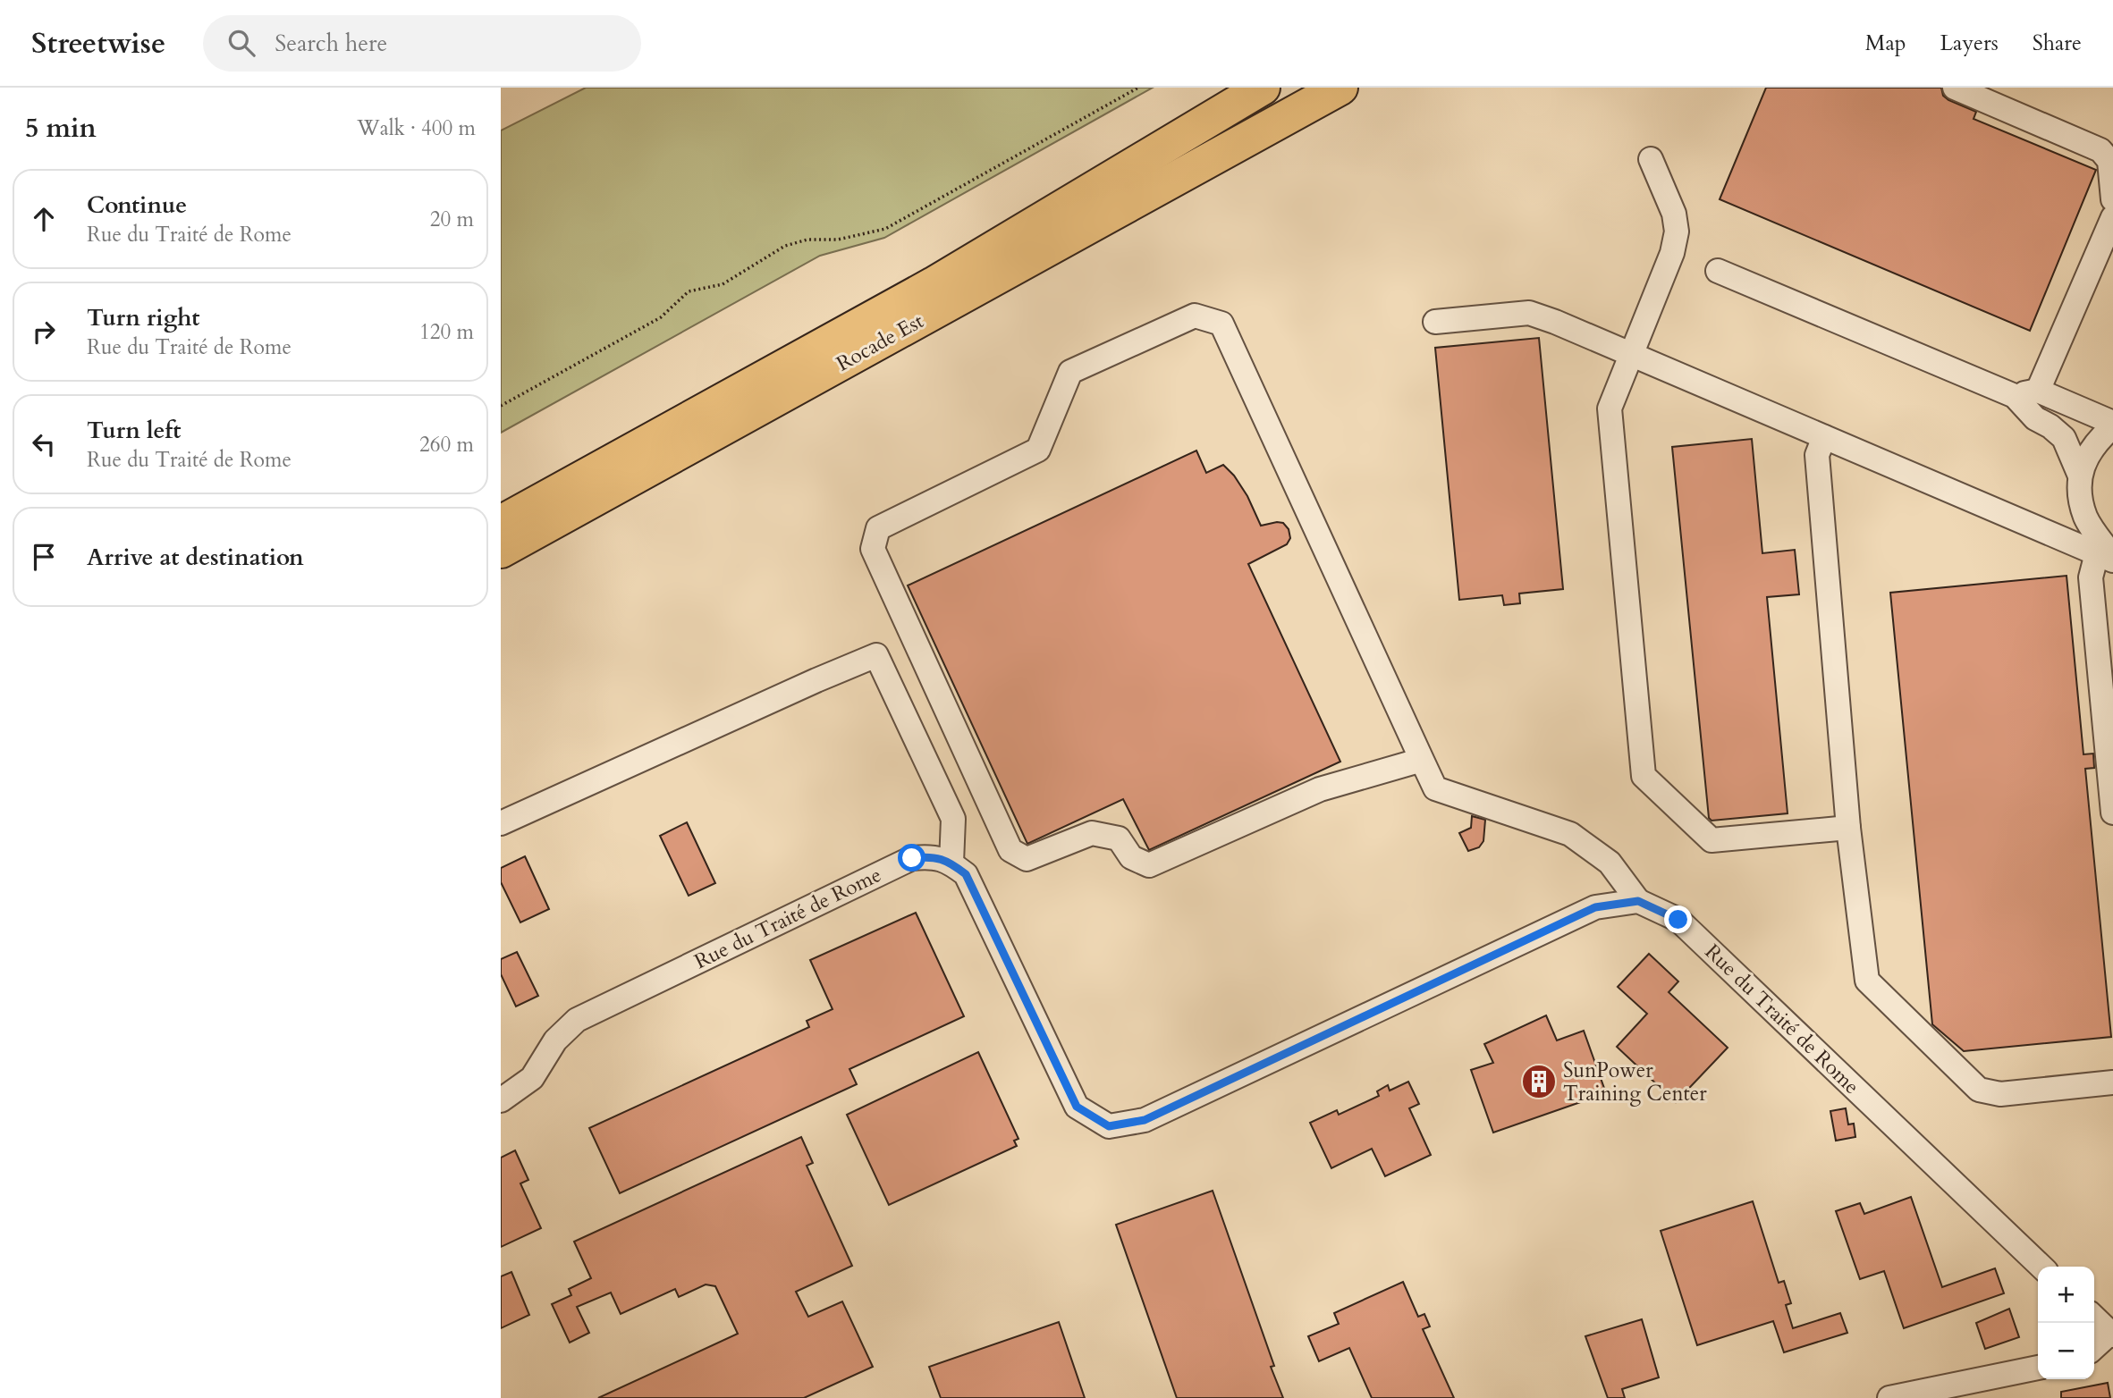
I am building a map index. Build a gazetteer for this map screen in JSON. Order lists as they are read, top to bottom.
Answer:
{
  "streets": {
    "highway": ["Rocade Est"],
    "street": ["Rue du Traité de Rome"]
  },
  "places": {
    "building": ["SunPower Training Center"]
  },
  "page": {
    "header": "Streetwise",
    "search": "Search here",
    "nav": ["Map", "Layers", "Share"],
    "heading": ["5 min", "Walk · 400 m"],
    "list": [
      ["Continue", "Rue du Traité de Rome", "20 m"],
      ["Turn right", "Rue du Traité de Rome", "120 m"],
      ["Turn left", "Rue du Traité de Rome", "260 m"],
      "Arrive at destination"
    ],
    "map_buttons": ["+", "−"]
  }
}
